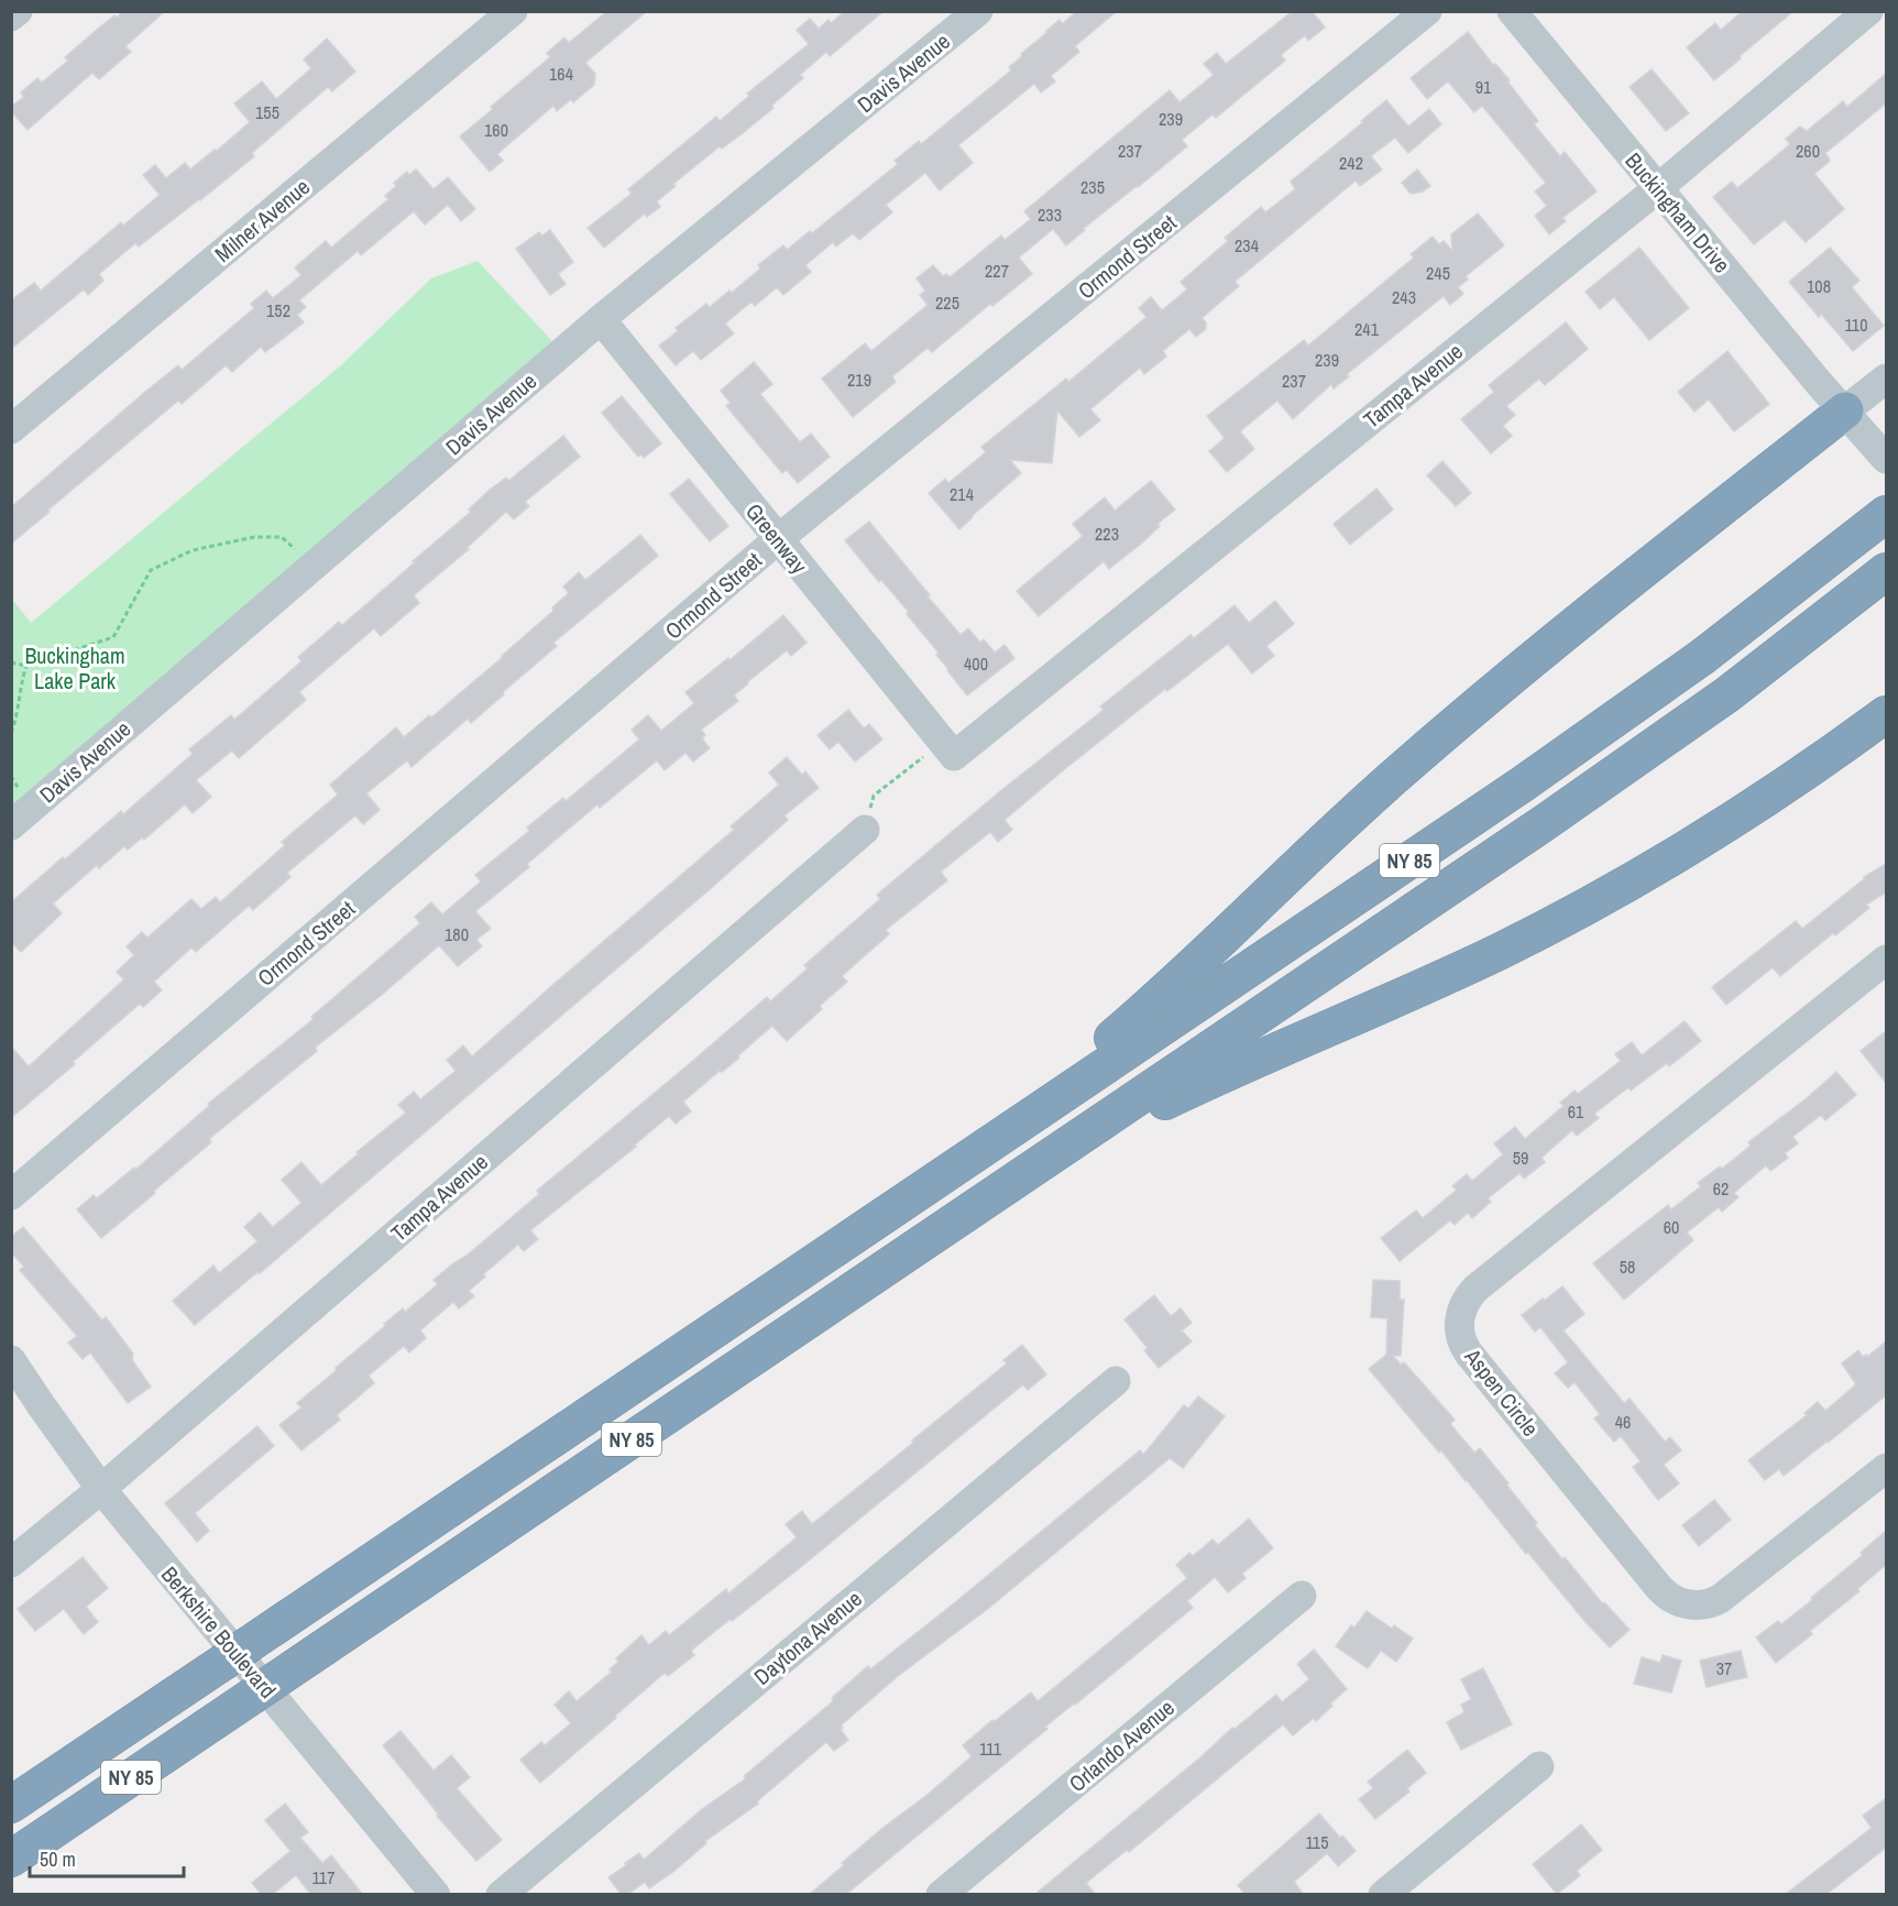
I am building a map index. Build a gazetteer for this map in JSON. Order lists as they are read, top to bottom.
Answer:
{
  "streets": {
    "highway": ["NY 85"],
    "street": [
      "Davis Avenue",
      "Buckingham Drive",
      "Milner Avenue",
      "Ormond Street",
      "Tampa Avenue",
      "Greenway",
      "Aspen Circle",
      "Berkshire Boulevard",
      "Daytona Avenue",
      "Orlando Avenue"
    ]
  },
  "crossings": [
    ["Davis Avenue", "Greenway"],
    ["Buckingham Drive", "Tampa Avenue"],
    ["Ormond Street", "Greenway"],
    ["Tampa Avenue", "Greenway"],
    ["Tampa Avenue", "Berkshire Boulevard"]
  ],
  "parks": ["Buckingham Lake Park"],
  "house_numbers": [
    "164",
    "91",
    "155",
    "239",
    "160",
    "237",
    "260",
    "242",
    "235",
    "233",
    "234",
    "227",
    "245",
    "108",
    "243",
    "225",
    "152",
    "110",
    "241",
    "239",
    "219",
    "237",
    "214",
    "223",
    "400",
    "180",
    "61",
    "59",
    "62",
    "60",
    "58",
    "46",
    "37",
    "111",
    "115",
    "117"
  ],
  "scale_bar": "50 m"
}
